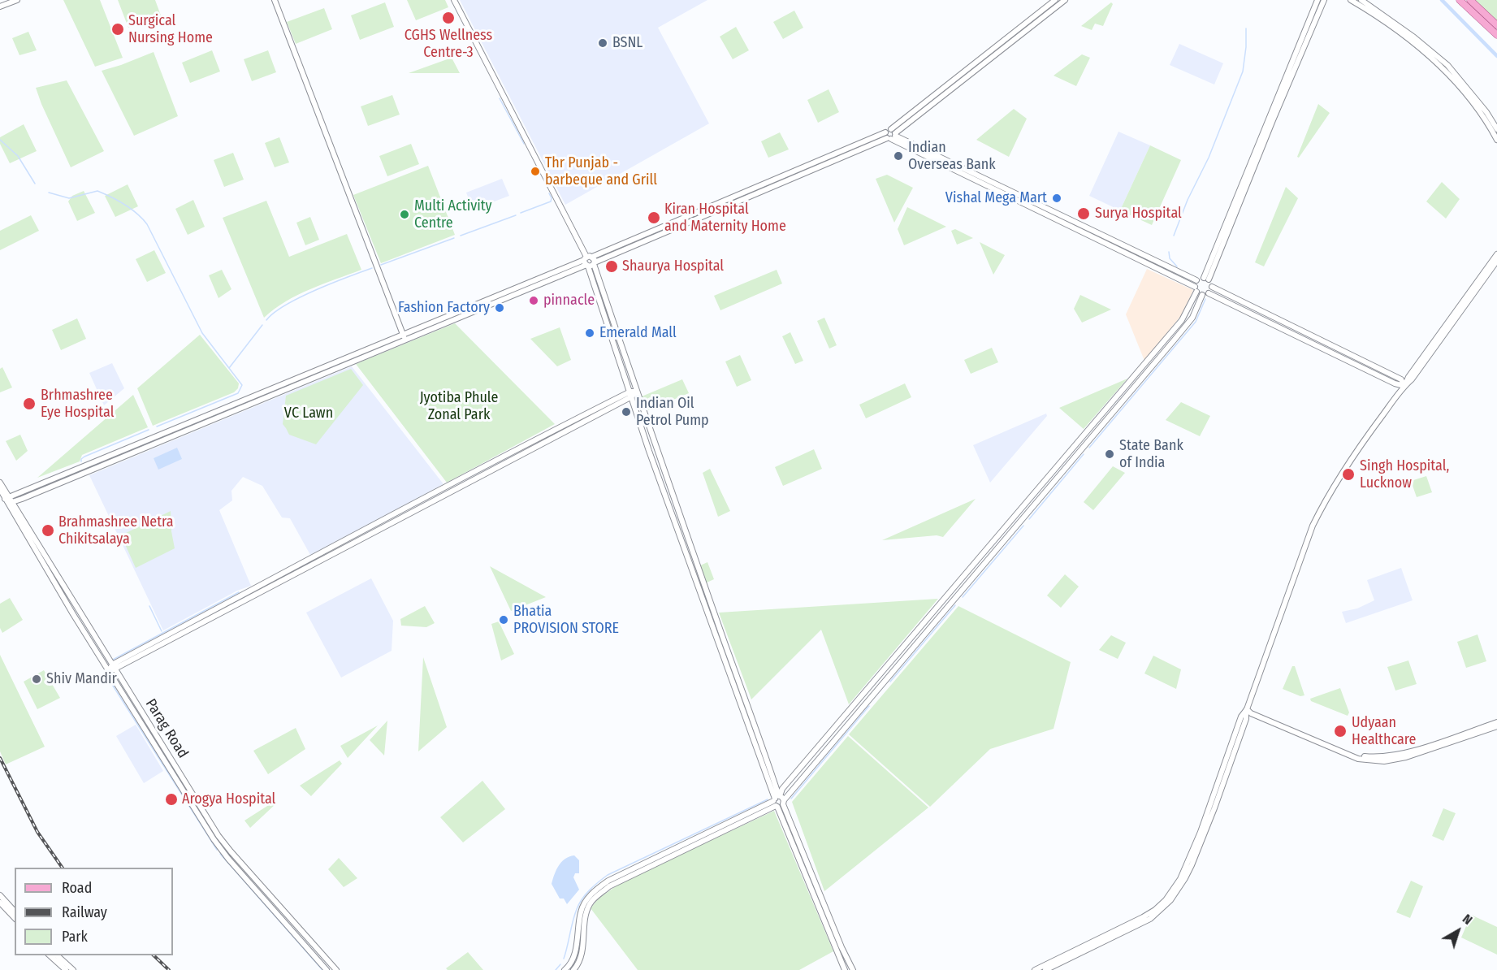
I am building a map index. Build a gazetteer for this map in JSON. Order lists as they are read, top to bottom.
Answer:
{
  "streets": {
    "street": ["Parag Road"]
  },
  "parks": ["Jyotiba Phule Zonal Park", "VC Lawn"],
  "places": [
    "CGHS Wellness Centre-3",
    "Surgical Nursing Home",
    "BSNL",
    "Indian Overseas Bank",
    "Thr Punjab - barbeque and Grill",
    "Vishal Mega Mart",
    "Surya Hospital",
    "Multi Activity Centre",
    "Kiran Hospital and Maternity Home",
    "Shaurya Hospital",
    "pinnacle",
    "Fashion Factory",
    "Emerald Mall",
    "Brhmashree Eye Hospital",
    "Indian Oil Petrol Pump",
    "State Bank of India",
    "Singh Hospital, Lucknow",
    "Brahmashree Netra Chikitsalaya",
    "Bhatia PROVISION STORE",
    "Shiv Mandir",
    "Udyaan Healthcare",
    "Arogya Hospital"
  ],
  "legend": ["Road", "Railway", "Park"],
  "north": "top right"
}
